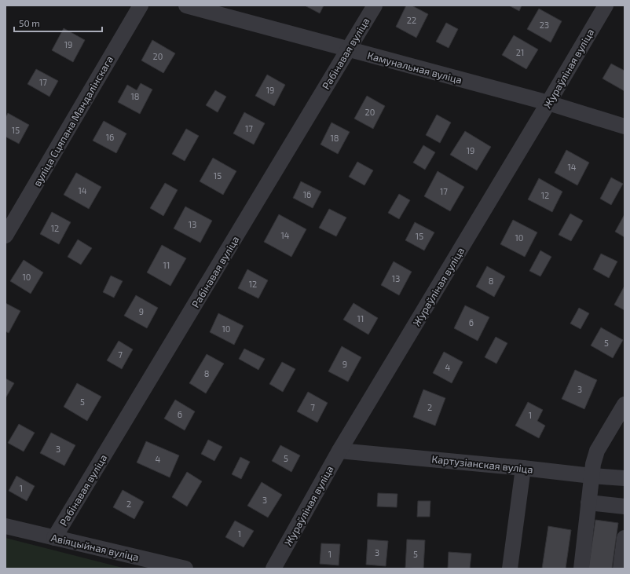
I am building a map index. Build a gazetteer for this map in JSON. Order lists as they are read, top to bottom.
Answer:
{
  "streets": {
    "street": [
      "Рабінавая вуліца",
      "Камунальная вуліца",
      "Жураўліная вуліца",
      "вуліца Сцяпана Мандалінскага",
      "Картузіанская вуліца",
      "Авіяцыйная вуліца"
    ]
  },
  "crossings": [
    ["Рабінавая вуліца", "Камунальная вуліца"],
    ["Рабінавая вуліца", "Авіяцыйная вуліца"],
    ["Камунальная вуліца", "Жураўліная вуліца"],
    ["Жураўліная вуліца", "Картузіанская вуліца"]
  ],
  "house_numbers": [
    "22",
    "23",
    "19",
    "21",
    "20",
    "17",
    "19",
    "18",
    "20",
    "17",
    "15",
    "16",
    "18",
    "19",
    "14",
    "15",
    "14",
    "17",
    "16",
    "12",
    "13",
    "12",
    "14",
    "15",
    "10",
    "11",
    "10",
    "13",
    "8",
    "12",
    "9",
    "11",
    "6",
    "10",
    "5",
    "7",
    "9",
    "4",
    "8",
    "3",
    "5",
    "7",
    "2",
    "6",
    "1",
    "3",
    "5",
    "4",
    "1",
    "3",
    "2",
    "1",
    "3",
    "1",
    "5"
  ],
  "scale_bar": "50 m"
}
